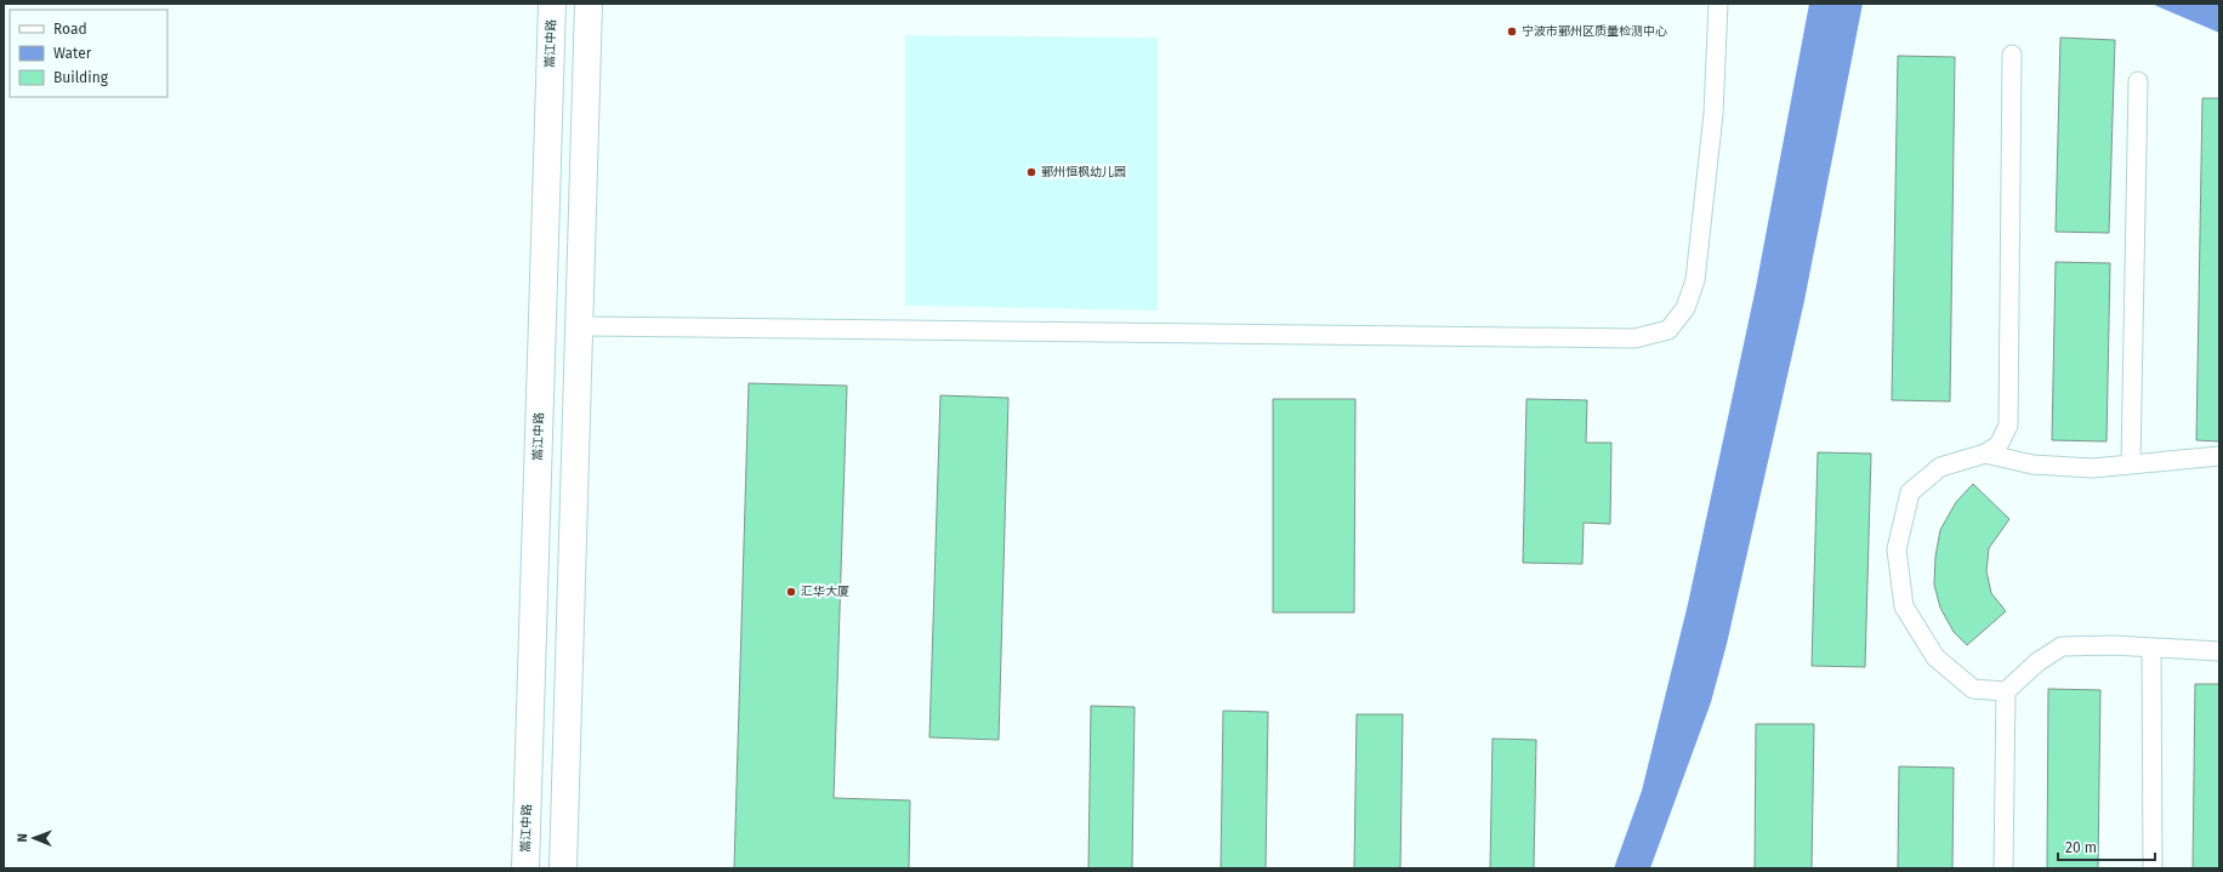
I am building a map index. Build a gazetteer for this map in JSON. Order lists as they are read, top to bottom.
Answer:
{
  "streets": {
    "main road": ["嵩江中路"]
  },
  "places": ["宁波市鄞州区质量检测中心", "鄞州恒枫幼儿园", "汇华大厦"],
  "legend": ["Road", "Water", "Building"],
  "scale_bar": "20 m",
  "north": "left"
}
